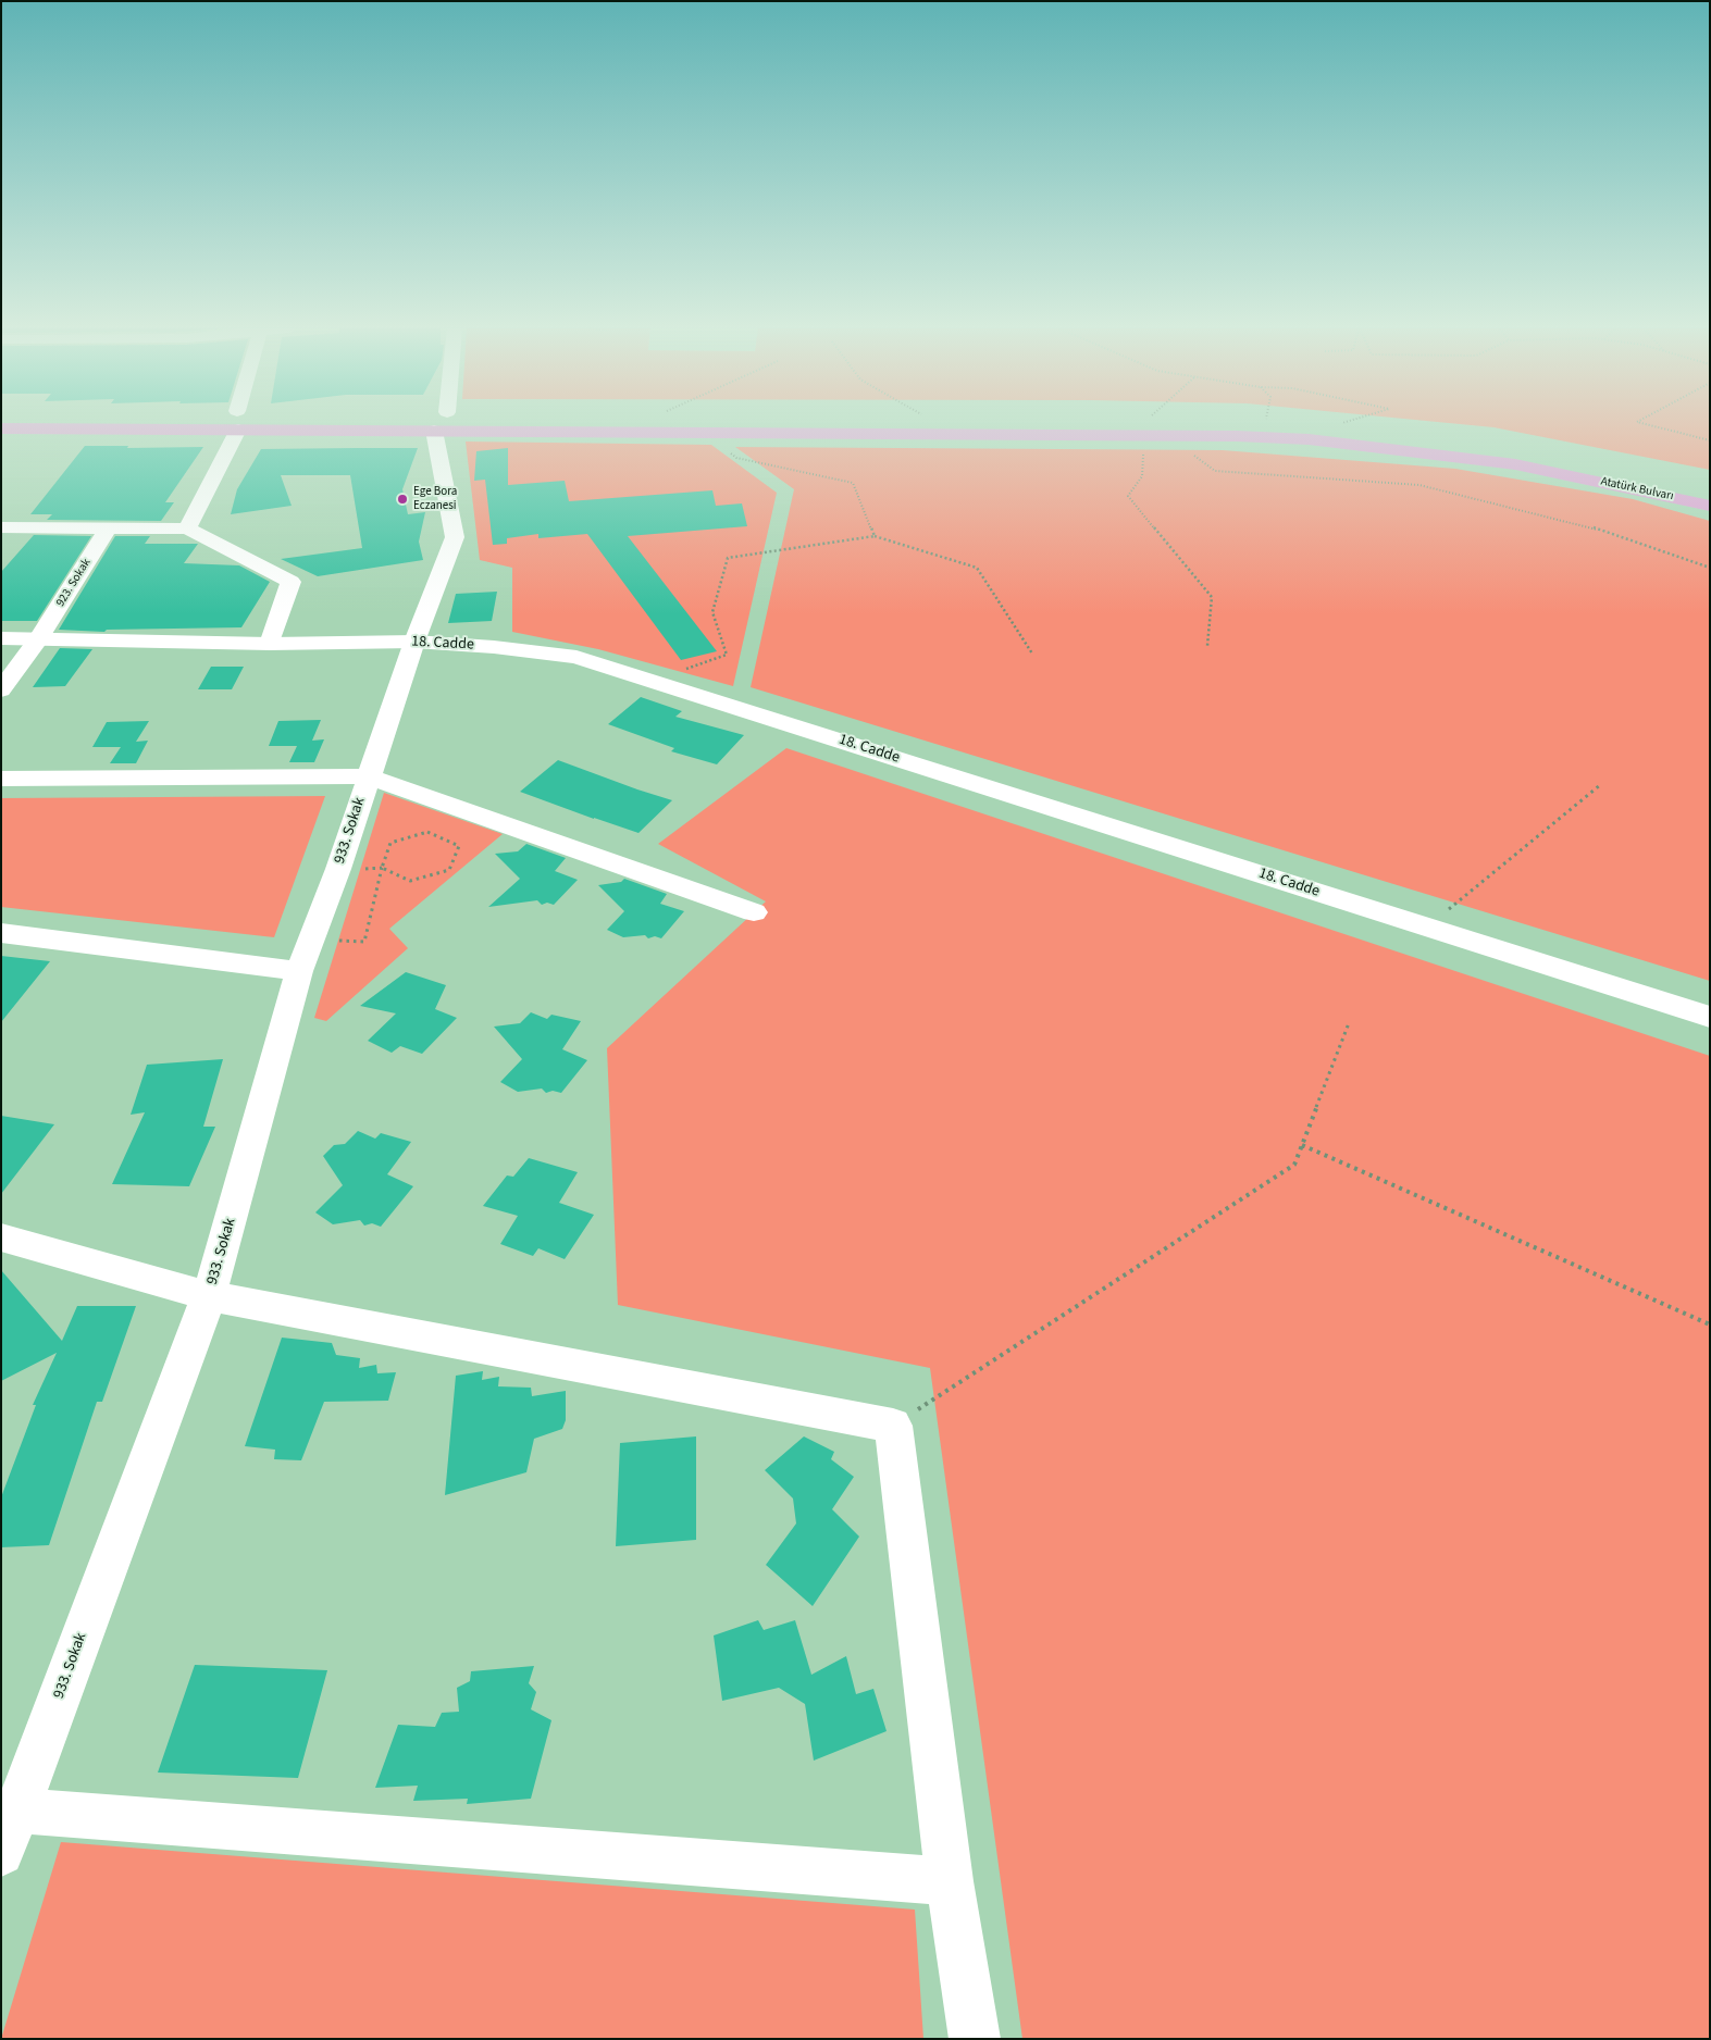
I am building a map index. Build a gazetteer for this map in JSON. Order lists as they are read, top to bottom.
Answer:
{
  "streets": {
    "main road": ["Atatürk Bulvarı"],
    "street": ["923. Sokak", "18. Cadde", "933. Sokak"]
  },
  "crossings": [
    ["Atatürk Bulvarı", "933. Sokak"],
    ["923. Sokak", "18. Cadde"],
    ["18. Cadde", "933. Sokak"]
  ],
  "places": ["Ege Bora Eczanesi"]
}
